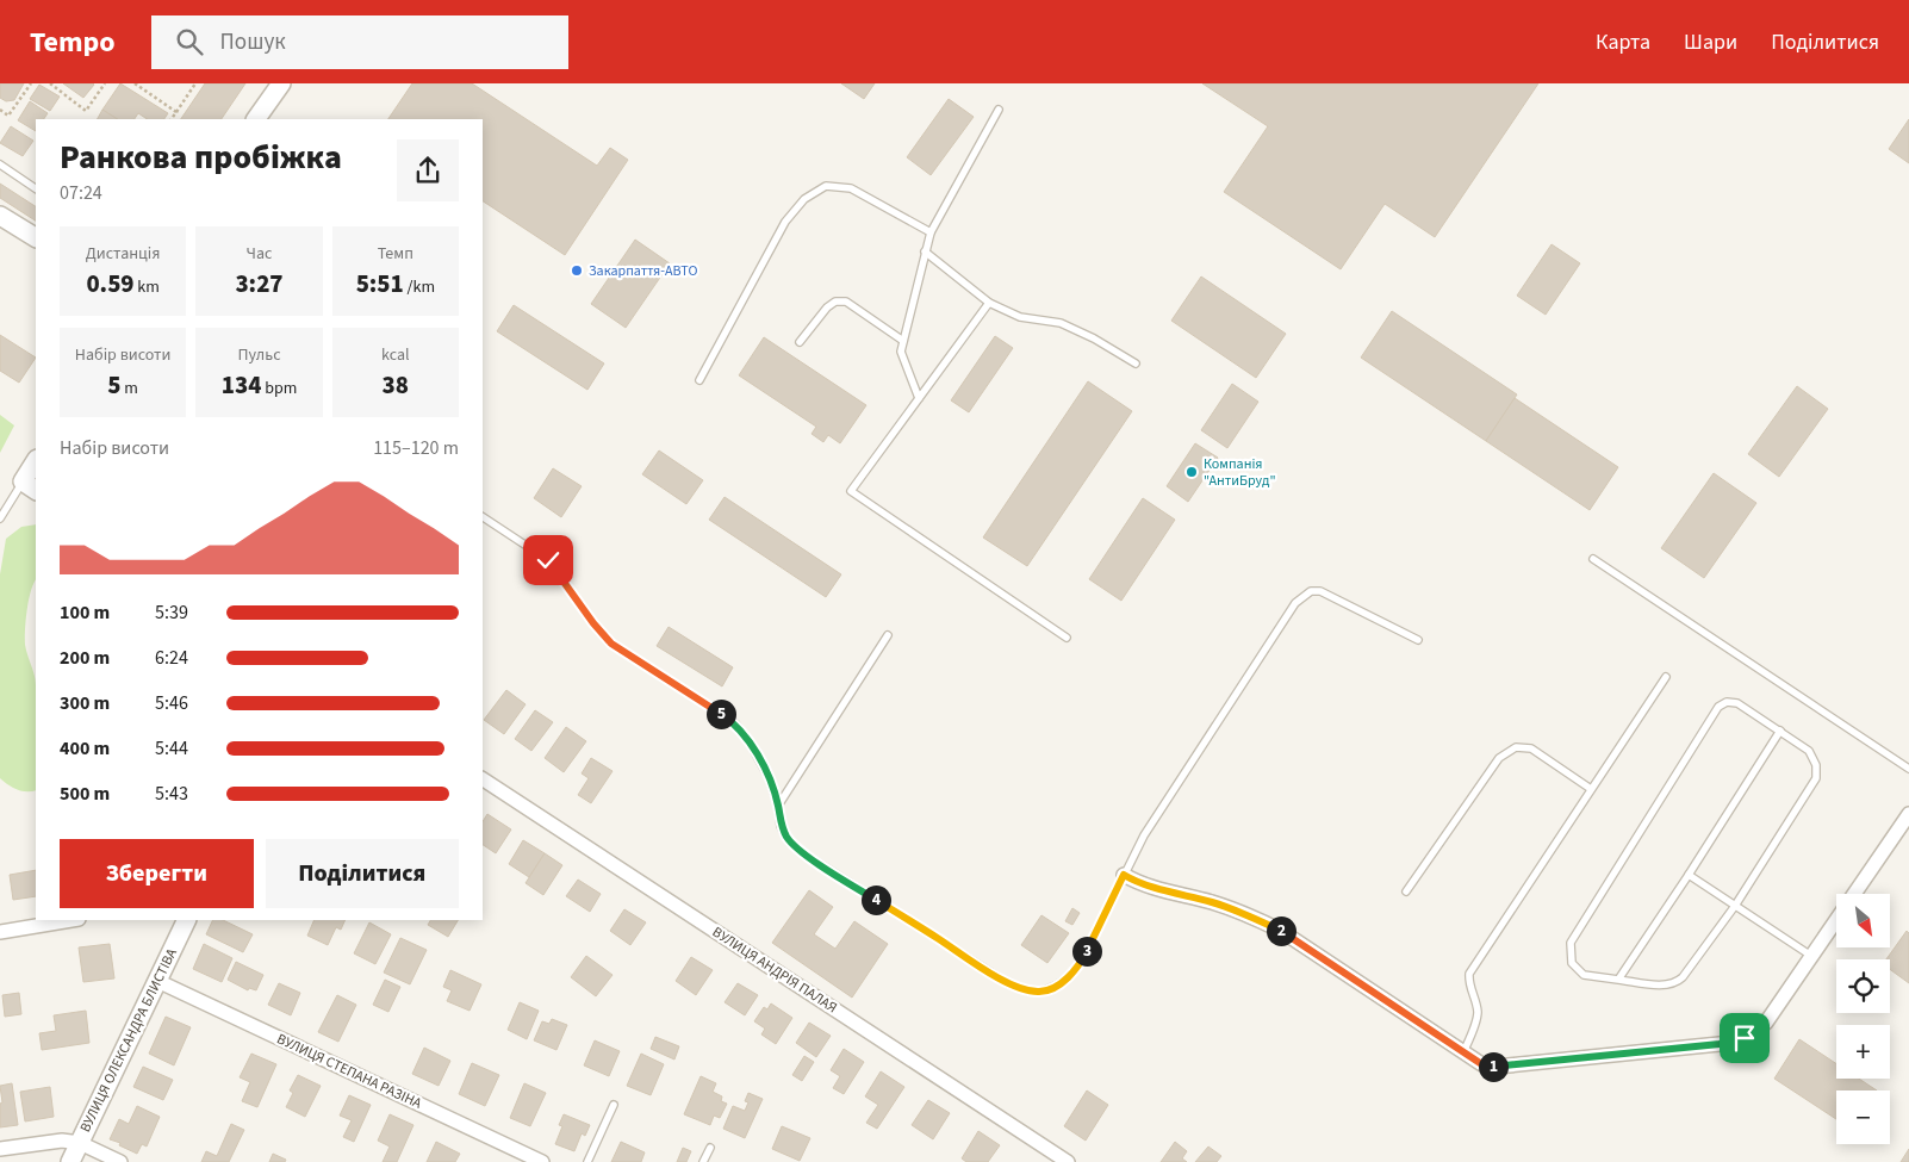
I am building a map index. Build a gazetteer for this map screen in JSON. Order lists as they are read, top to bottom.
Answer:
{
  "streets": {
    "street": ["ВУЛИЦЯ АНДРІЯ ПАЛАЯ", "ВУЛИЦЯ ОЛЕКСАНДРА БЛИСТІВА", "ВУЛИЦЯ СТЕПАНА РАЗІНА"]
  },
  "crossings": [
    ["ВУЛИЦЯ ОЛЕКСАНДРА БЛИСТІВА", "ВУЛИЦЯ СТЕПАНА РАЗІНА"]
  ],
  "places": ["Закарпаття-АВТО", "Компанія \"АнтиБруд\""],
  "north": "bottom right",
  "page": {
    "header": "Tempo",
    "search": "Пошук",
    "nav": ["Карта", "Шари", "Поділитися"],
    "heading": ["Ранкова пробіжка", "07:24"],
    "stats": [
      ["Дистанція", "0.59 km"],
      ["Час", "3:27"],
      ["Темп", "5:51 /km"],
      ["Набір висоти", "5 m"],
      ["Пульс", "134 bpm"],
      ["kcal", "38"]
    ],
    "chart": ["Набір висоти", "115–120 m"],
    "list": [
      {
        "name": "100 m",
        "note": "5:39"
      },
      {
        "name": "200 m",
        "note": "6:24"
      },
      {
        "name": "300 m",
        "note": "5:46"
      },
      {
        "name": "400 m",
        "note": "5:44"
      },
      {
        "name": "500 m",
        "note": "5:43"
      }
    ],
    "pins": [
      "5",
      "4",
      "2",
      "3",
      "1"
    ],
    "buttons": ["Зберегти", "Поділитися"],
    "map_buttons": ["+", "−"]
  }
}
